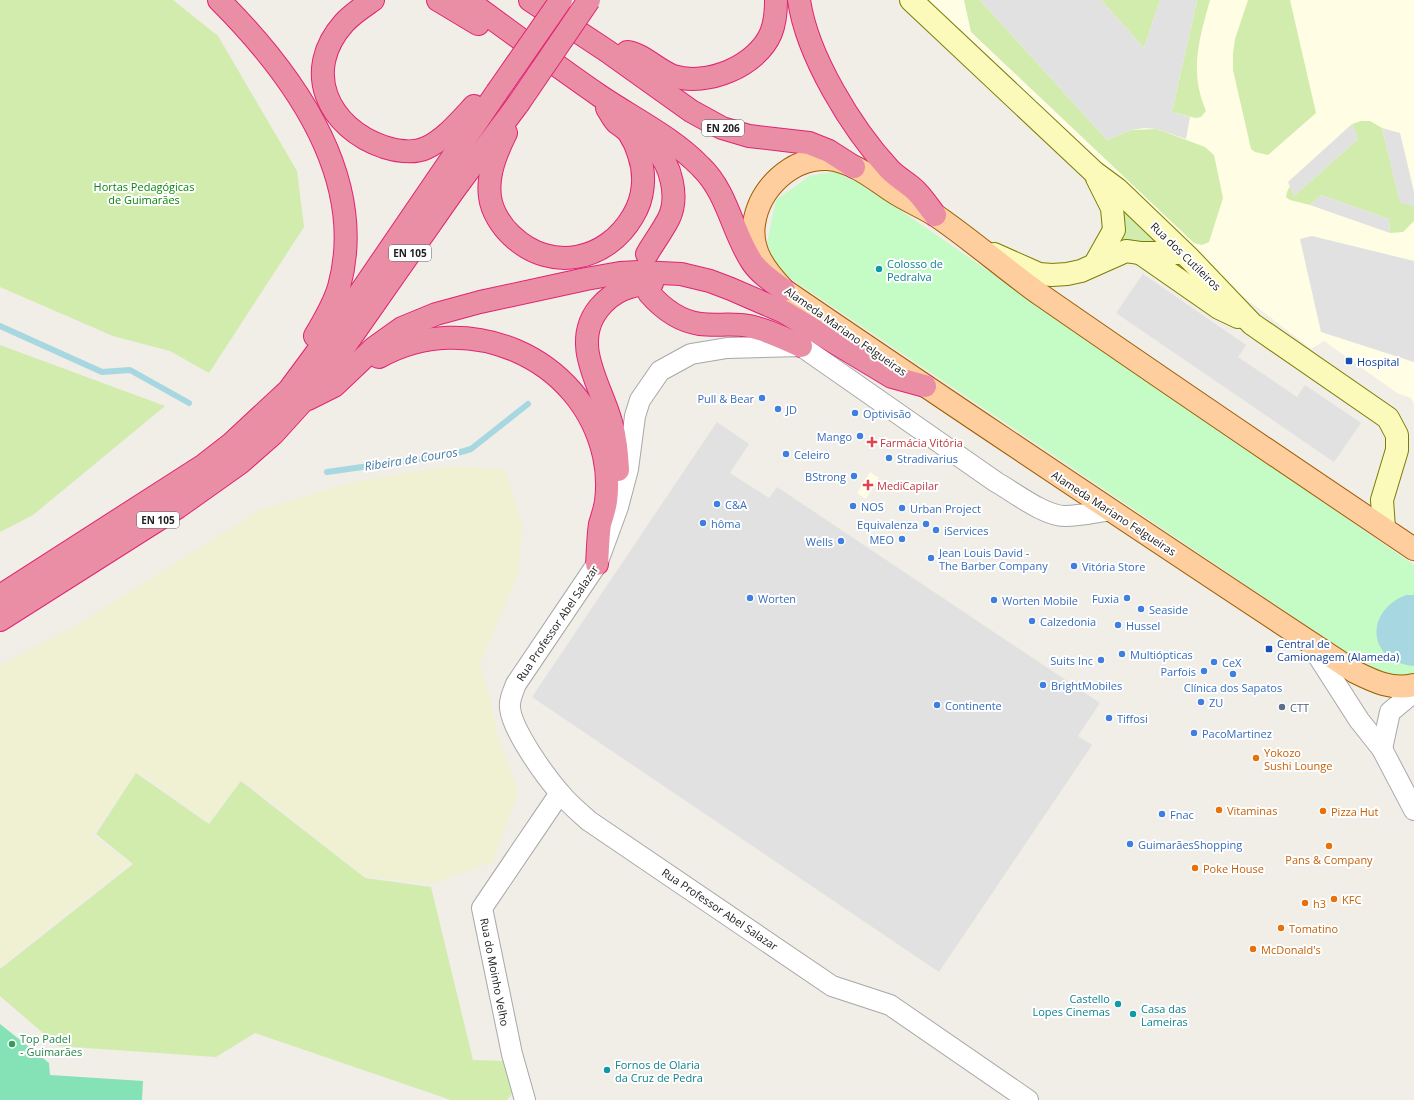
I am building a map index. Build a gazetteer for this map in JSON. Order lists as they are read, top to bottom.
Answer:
{
  "streets": {
    "highway": ["EN 206", "EN 105"],
    "main road": ["Rua dos Cutileiros", "Alameda Mariano Felgueiras"],
    "street": ["Rua Professor Abel Salazar", "Rua do Moinho Velho"]
  },
  "crossings": [
    ["EN 206", "Alameda Mariano Felgueiras"],
    ["Rua dos Cutileiros", "Alameda Mariano Felgueiras"],
    ["Rua Professor Abel Salazar", "Rua do Moinho Velho"]
  ],
  "water": ["Ribeira de Couros"],
  "parks": ["Hortas Pedagógicas de Guimarães"],
  "places": {
    "other": [
      "Colosso de Pedralva",
      "Pull & Bear",
      "JD",
      "Optivisão",
      "Mango",
      "Celeiro",
      "Stradivarius",
      "BStrong",
      "C&A",
      "NOS",
      "Urban Project",
      "hôma",
      "Equivalenza",
      "iServices",
      "MEO",
      "Wells",
      "Jean Louis David - The Barber Company",
      "Vitória Store",
      "Worten",
      "Fuxia",
      "Worten Mobile",
      "Seaside",
      "Calzedonia",
      "Hussel",
      "Multiópticas",
      "Suits Inc",
      "CeX",
      "Parfois",
      "Clínica dos Sapatos",
      "BrightMobiles",
      "ZU",
      "Continente",
      "CTT",
      "Tiffosi",
      "PacoMartinez",
      "Yokozo Sushi Lounge",
      "Vitaminas",
      "Pizza Hut",
      "Fnac",
      "GuimarãesShopping",
      "Pans & Company",
      "Poke House",
      "KFC",
      "h3",
      "Tomatino",
      "McDonald's",
      "Castello Lopes Cinemas",
      "Casa das Lameiras",
      "Top Padel - Guimarães",
      "Fornos de Olaria da Cruz de Pedra"
    ],
    "transit": ["Hospital", "Central de Camionagem (Alameda)"],
    "health": ["Farmácia Vitória", "MediCapilar"]
  }
}
